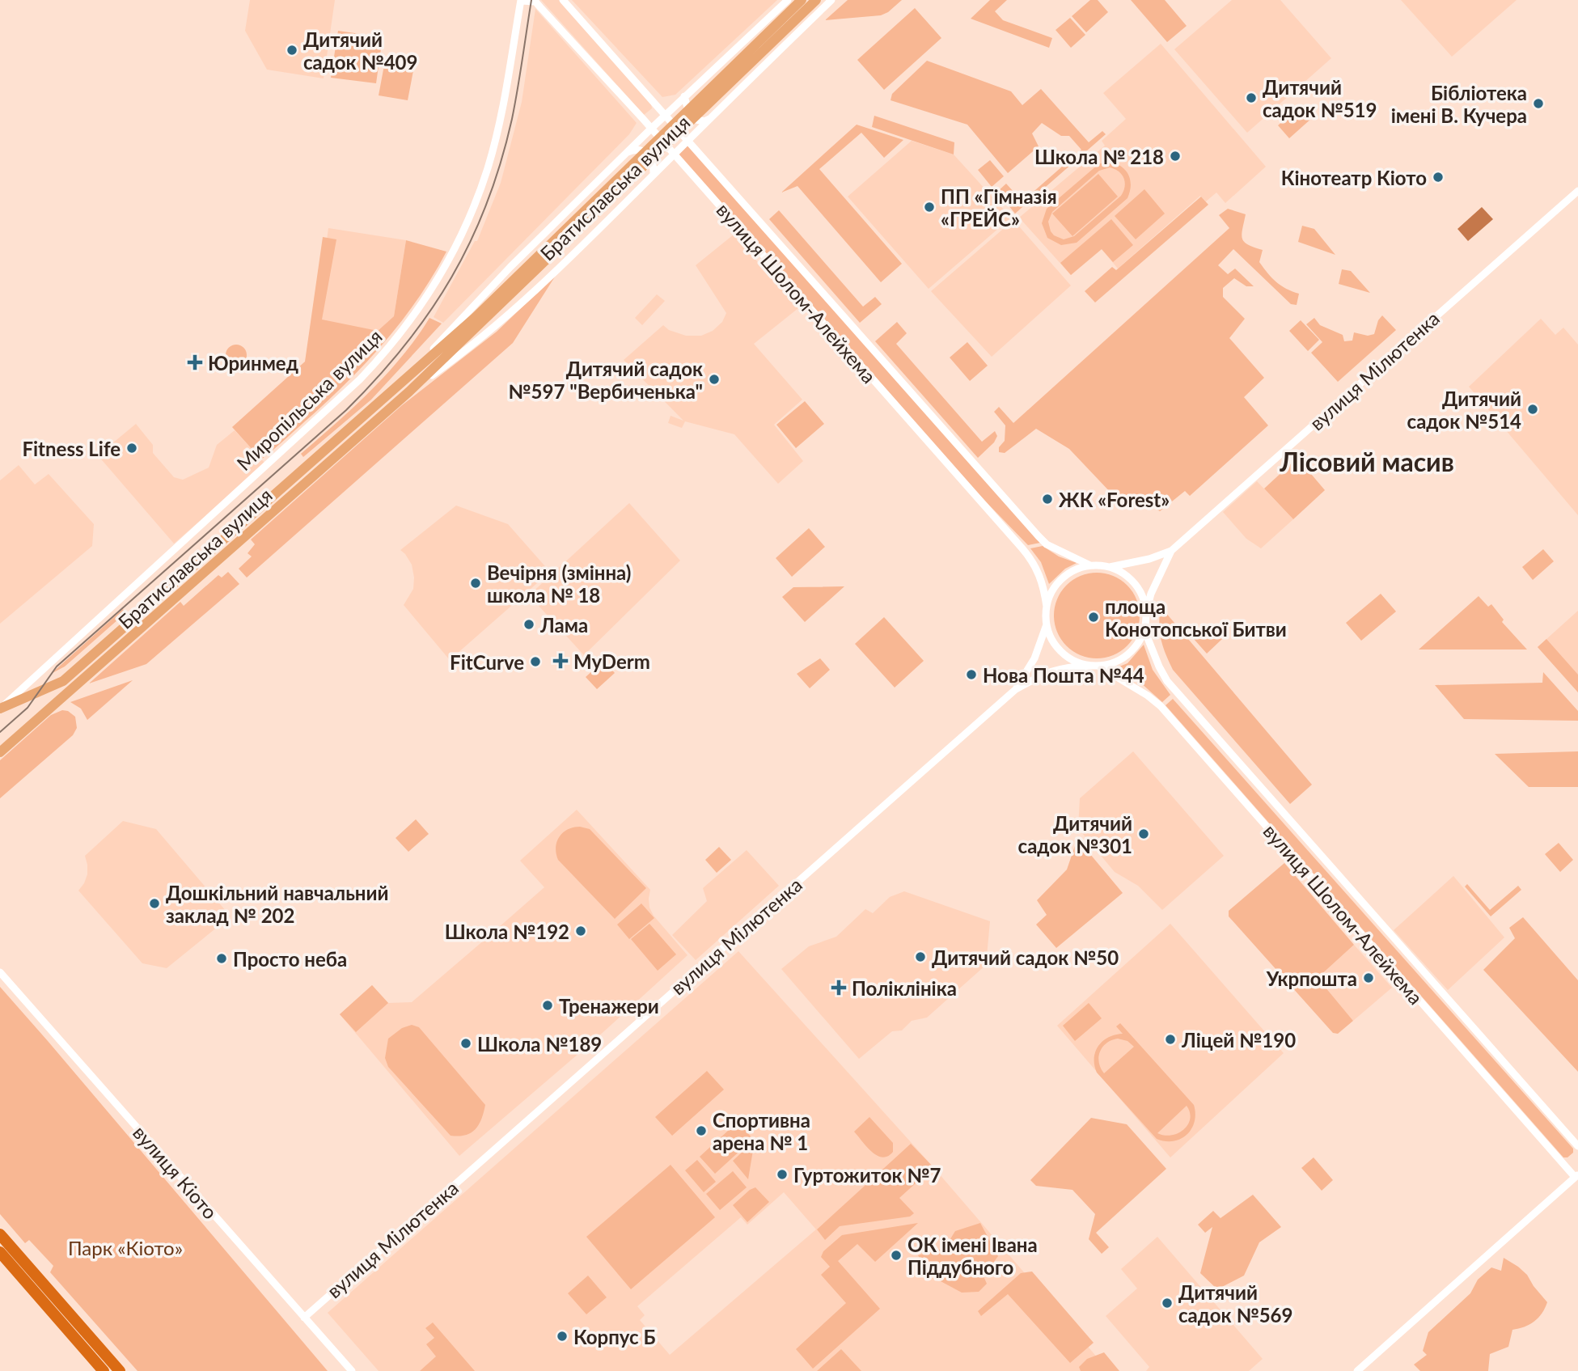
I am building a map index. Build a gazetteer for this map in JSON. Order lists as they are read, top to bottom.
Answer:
{
  "streets": {
    "main road": ["Братиславська вулиця"],
    "street": [
      "вулиця Шолом-Алейхема",
      "вулиця Мілютенка",
      "Миропільська вулиця",
      "вулиця Кіото"
    ]
  },
  "crossings": [
    ["Братиславська вулиця", "вулиця Шолом-Алейхема"],
    ["Братиславська вулиця", "Миропільська вулиця"],
    ["вулиця Шолом-Алейхема", "вулиця Мілютенка"],
    ["вулиця Шолом-Алейхема", "Миропільська вулиця"],
    ["вулиця Мілютенка", "вулиця Кіото"]
  ],
  "districts": ["Лісовий масив"],
  "parks": ["Парк «Кіото»"],
  "places": {
    "other": [
      "Дитячий садок №409",
      "Дитячий садок №519",
      "Бібліотека імені В. Кучера",
      "Школа № 218",
      "Кінотеатр Кіото",
      "ПП «Гімназія «ГРЕЙС»",
      "Дитячий садок №597 \"Вербиченька\"",
      "Дитячий садок №514",
      "Fitness Life",
      "ЖК «Forest»",
      "Вечірня (змінна) школа № 18",
      "площа Конотопської Битви",
      "Лама",
      "FitCurve",
      "Нова Пошта №44",
      "Дитячий садок №301",
      "Дошкільний навчальний заклад № 202",
      "Школа №192",
      "Дитячий садок №50",
      "Просто неба",
      "Укрпошта",
      "Тренажери",
      "Ліцей №190",
      "Школа №189",
      "Спортивна арена № 1",
      "Гуртожиток №7",
      "ОК імені Івана Піддубного",
      "Дитячий садок №569",
      "Корпус Б"
    ],
    "health": ["Юринмед", "MyDerm", "Поліклініка"]
  }
}
